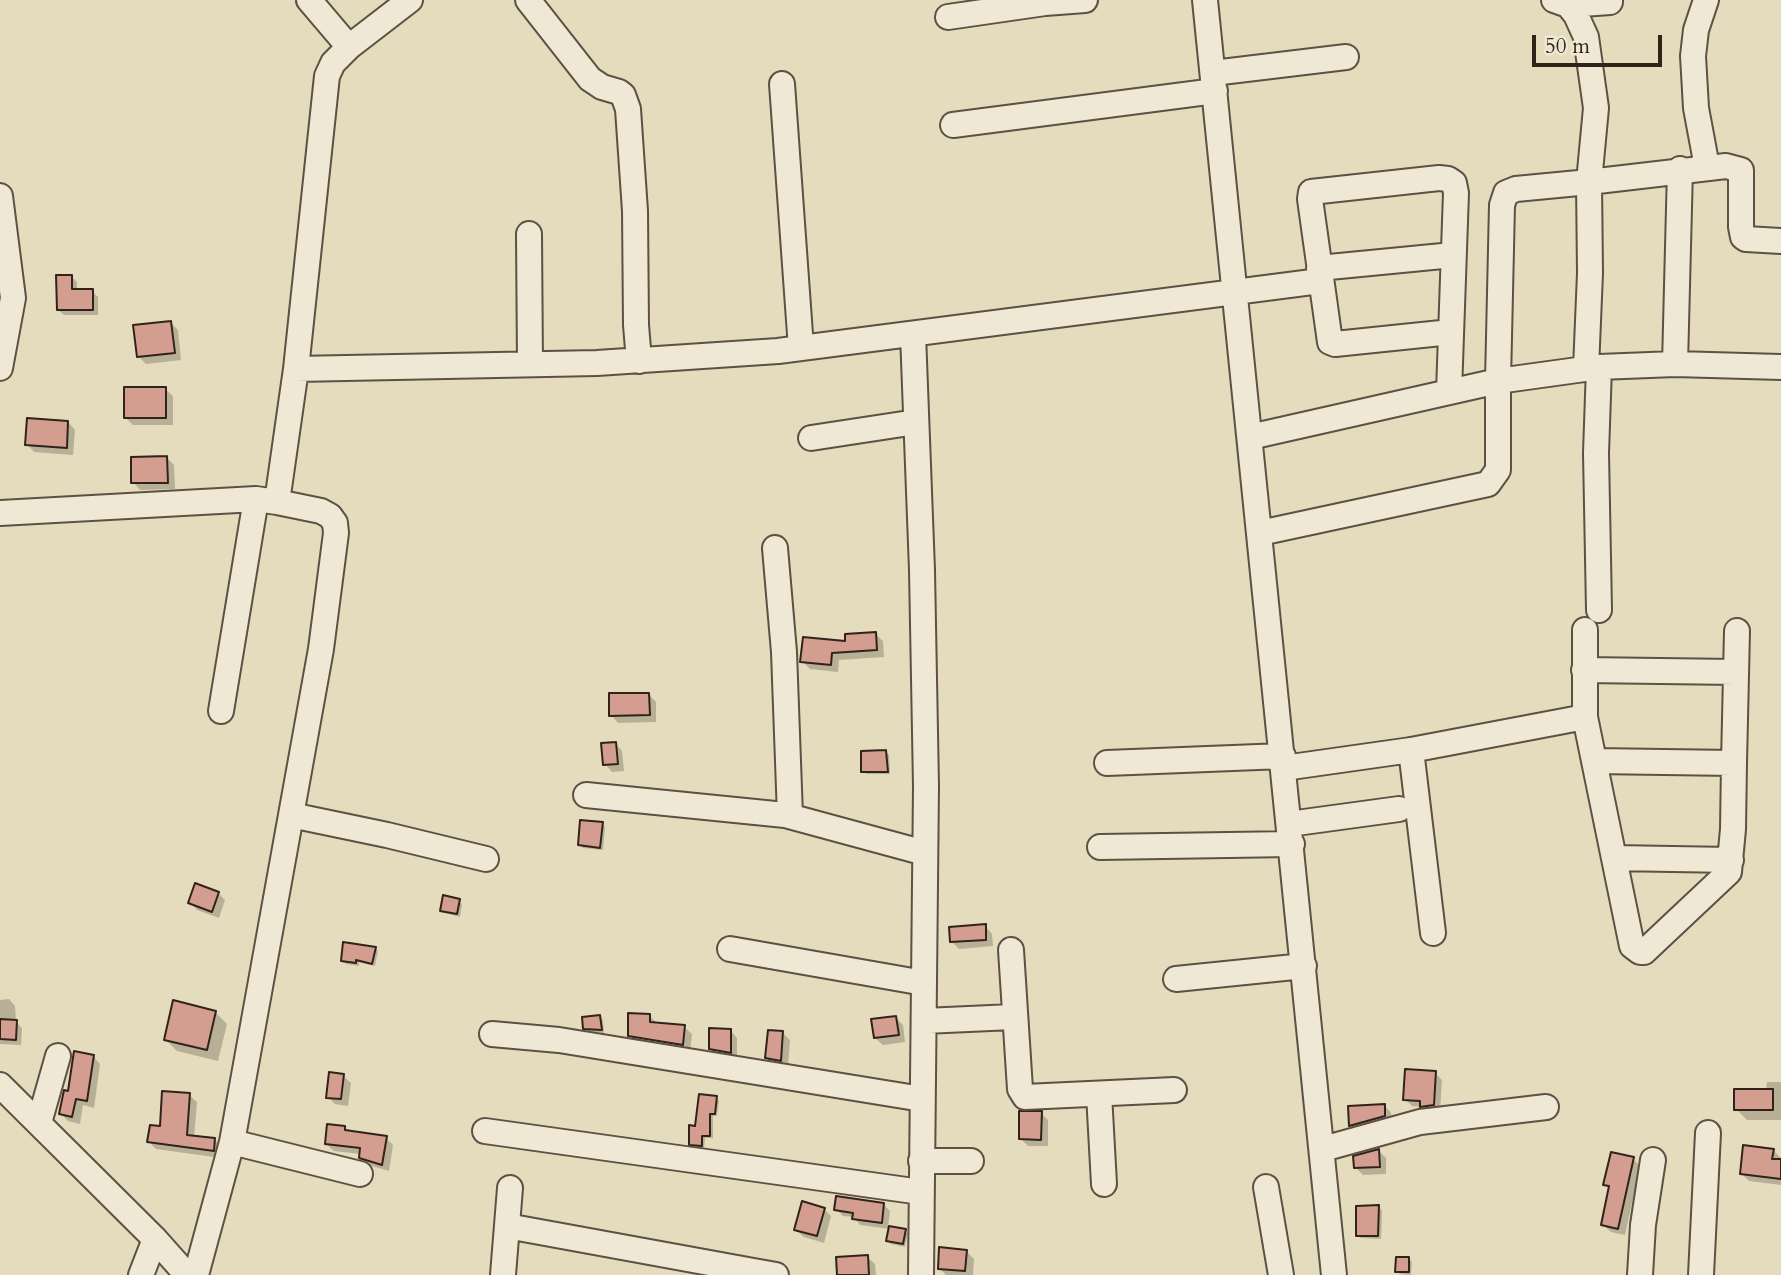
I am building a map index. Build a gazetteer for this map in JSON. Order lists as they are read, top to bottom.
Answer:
{
  "scale_bar": "50 m"
}
